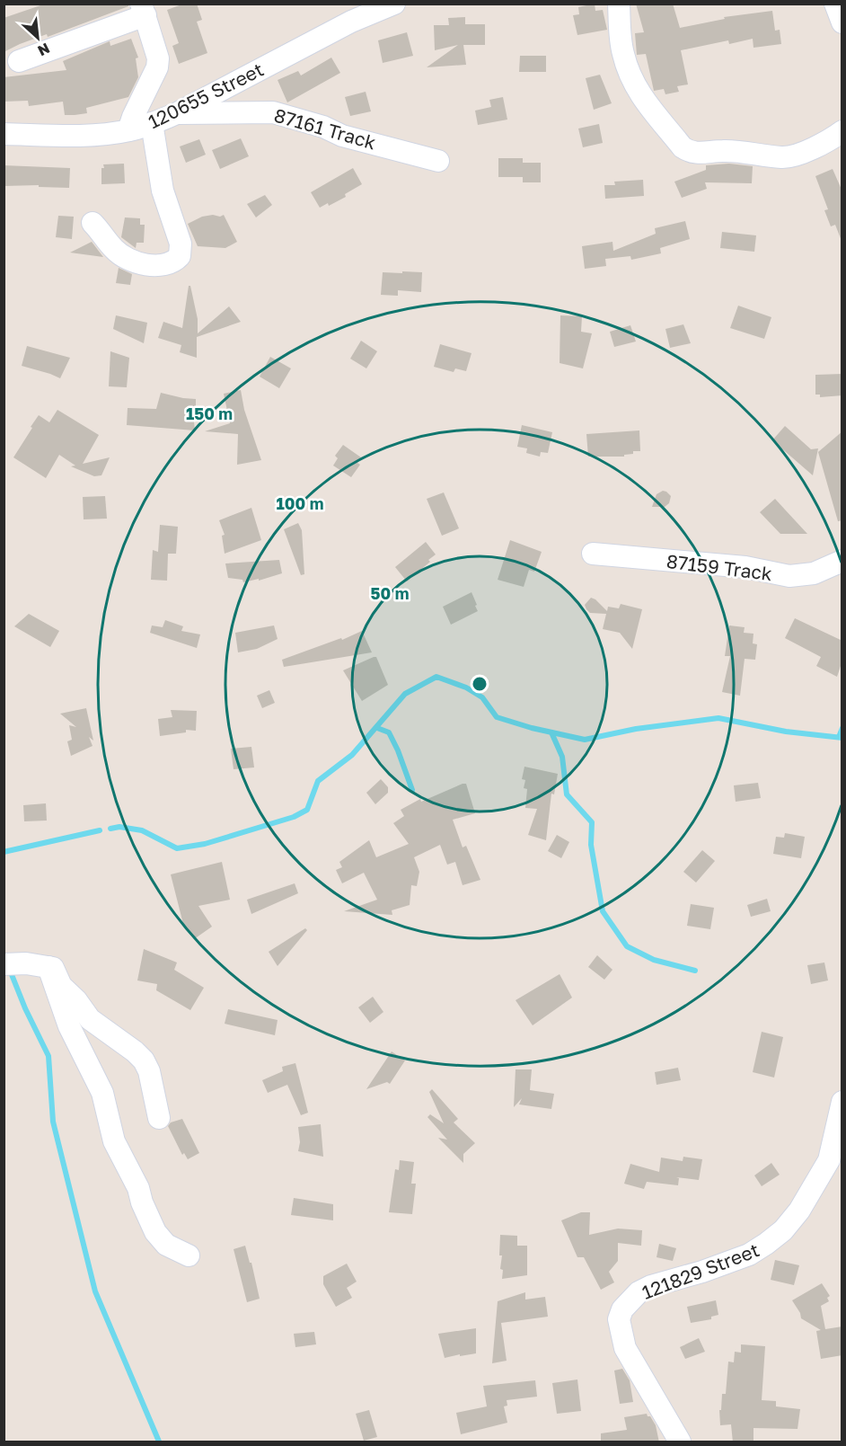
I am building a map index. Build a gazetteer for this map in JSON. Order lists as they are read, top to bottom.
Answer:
{
  "streets": {
    "street": [
      "120655 Street",
      "87161 Track",
      "87159 Track",
      "121829 Street"
    ]
  },
  "crossings": [
    ["120655 Street", "87161 Track"]
  ],
  "north": "bottom right",
  "rings": ["150 m", "100 m", "50 m"]
}
